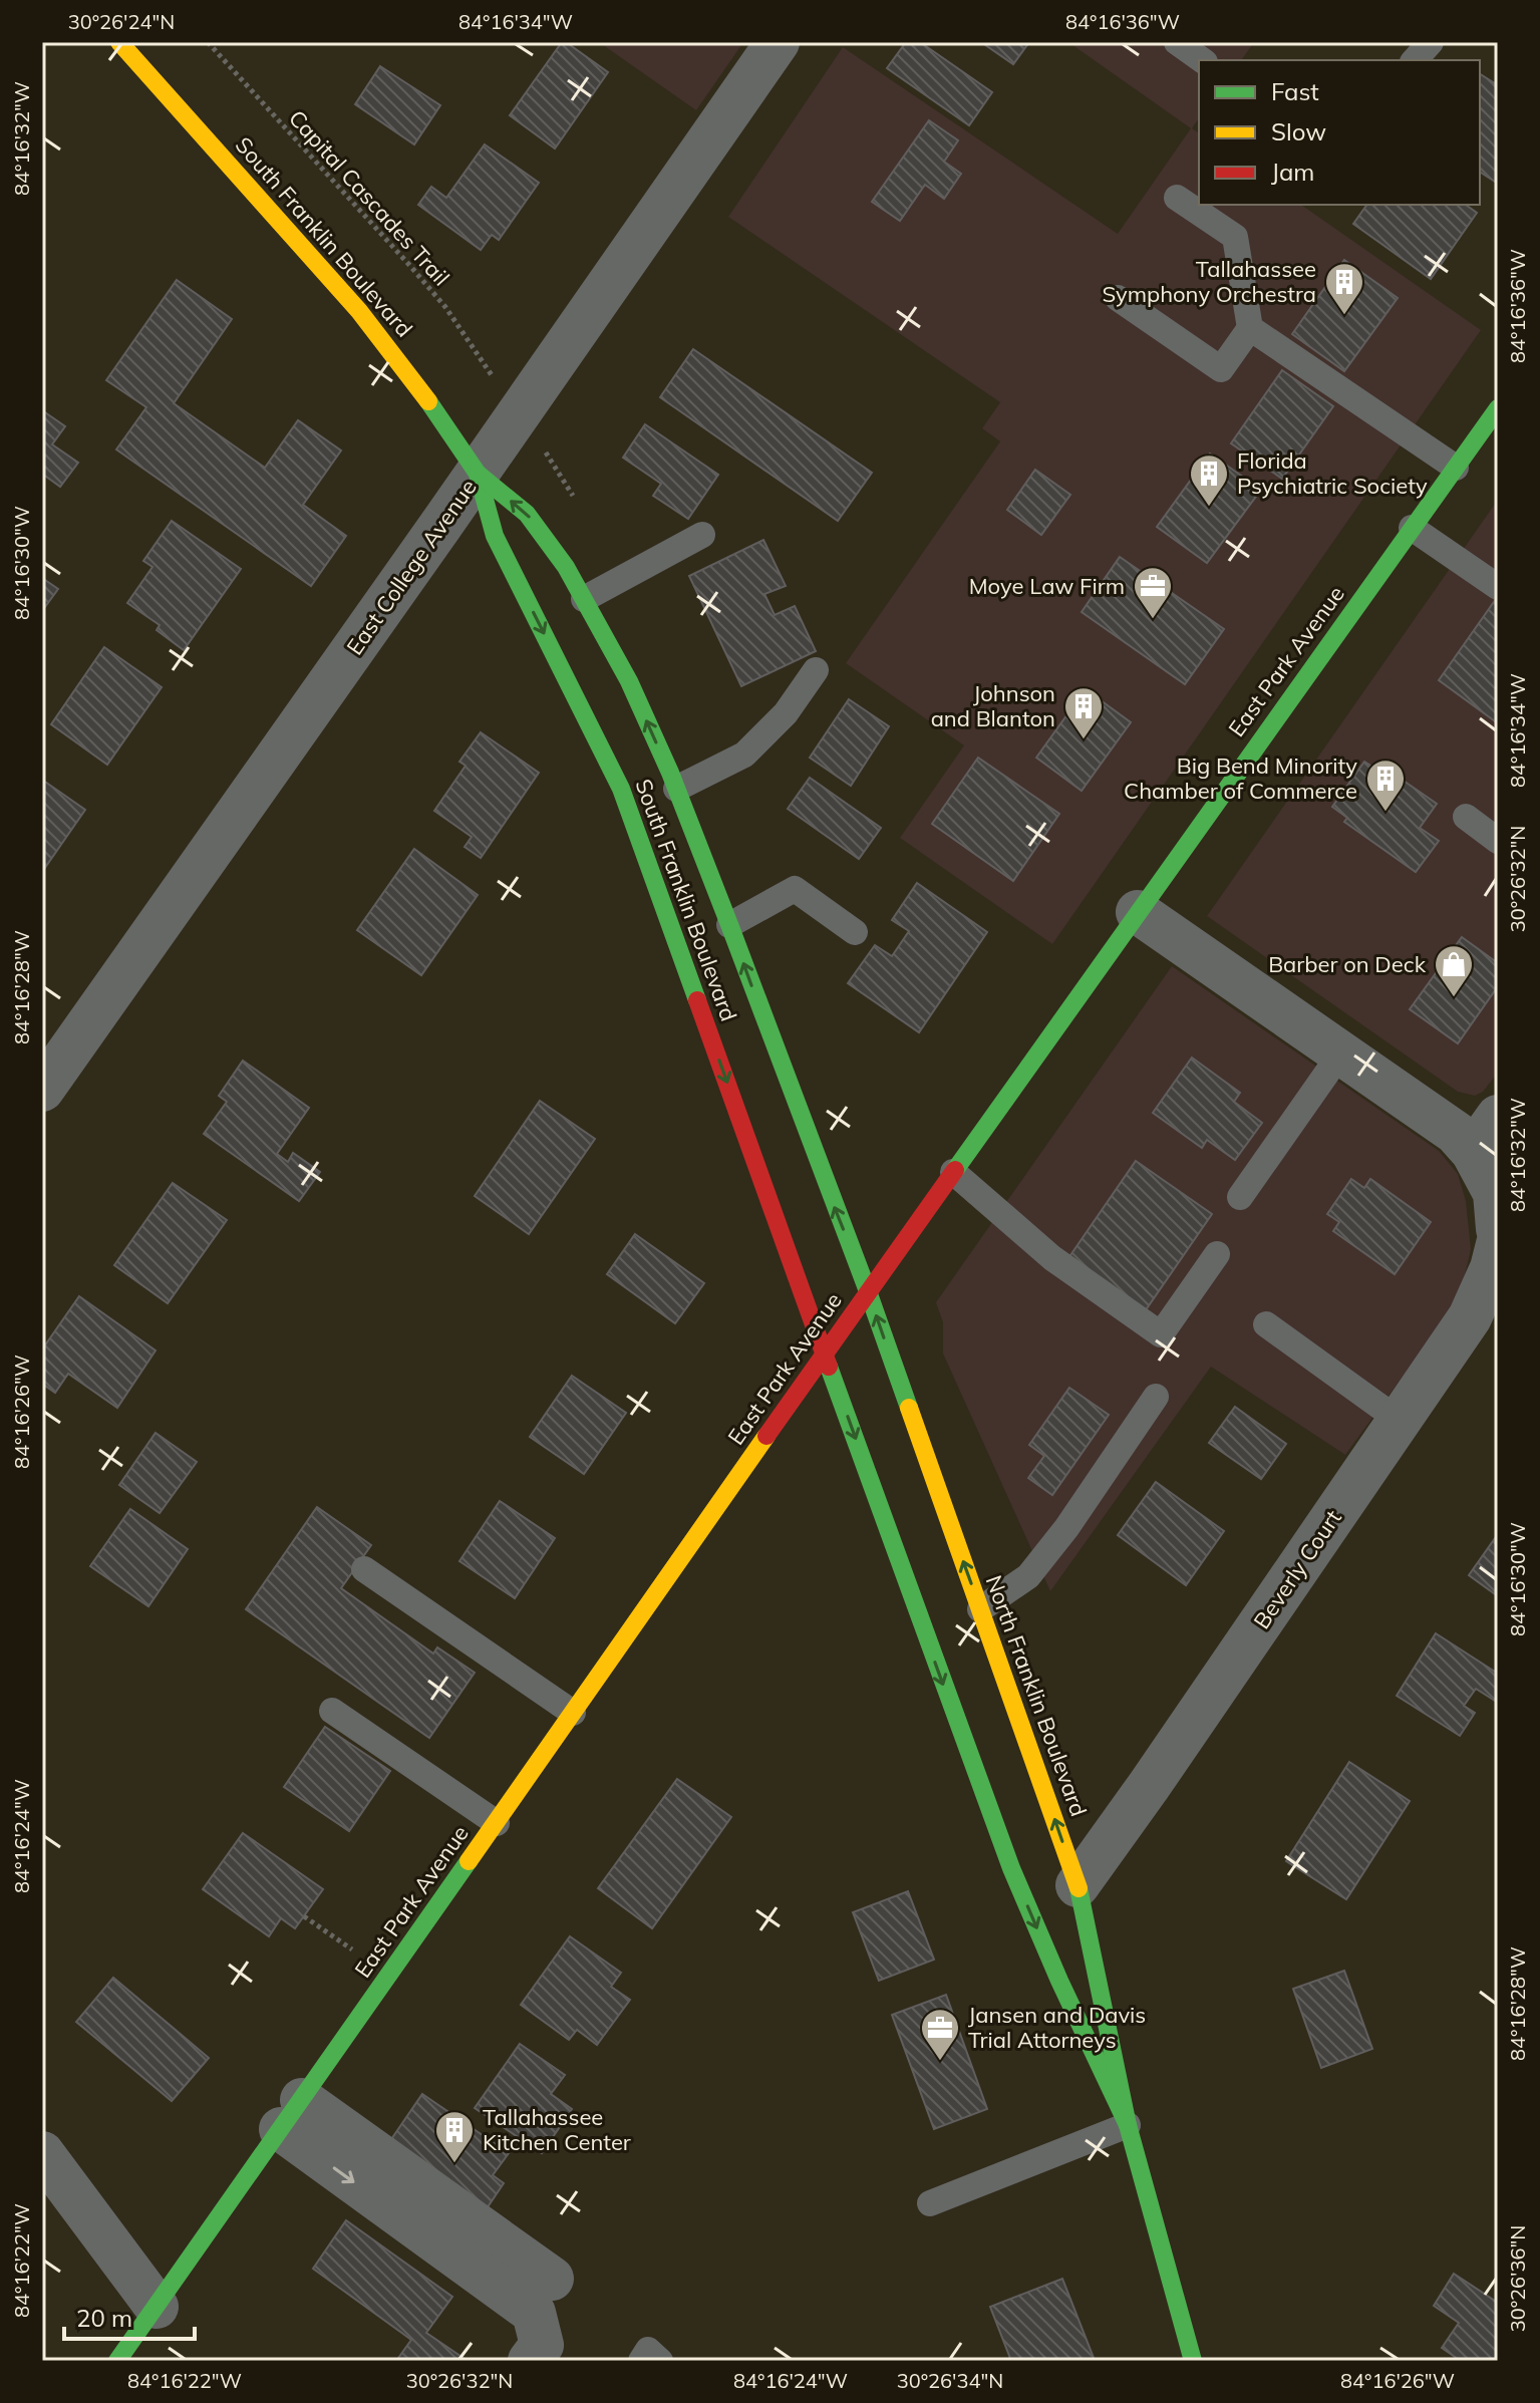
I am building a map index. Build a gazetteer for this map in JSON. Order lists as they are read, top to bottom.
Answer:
{
  "streets": {
    "street": [
      "South Franklin Boulevard",
      "East College Avenue",
      "East Park Avenue",
      "Beverly Court",
      "North Franklin Boulevard"
    ],
    "path": ["Capital Cascades Trail"]
  },
  "crossings": [
    ["South Franklin Boulevard", "East College Avenue"],
    ["South Franklin Boulevard", "East Park Avenue"],
    ["South Franklin Boulevard", "North Franklin Boulevard"],
    ["East Park Avenue", "North Franklin Boulevard"],
    ["Beverly Court", "North Franklin Boulevard"]
  ],
  "places": {
    "building": [
      "Tallahassee Symphony Orchestra",
      "Florida Psychiatric Society",
      "Johnson and Blanton",
      "Big Bend Minority Chamber of Commerce",
      "Tallahassee Kitchen Center"
    ],
    "office": ["Moye Law Firm", "Jansen and Davis Trial Attorneys"],
    "shop": ["Barber on Deck"]
  },
  "legend": ["Fast", "Slow", "Jam"],
  "scale_bar": "20 m",
  "coordinates": [
    "30°26'24\"N",
    "84°16'34\"W",
    "84°16'36\"W",
    "84°16'32\"W",
    "84°16'30\"W",
    "30°26'32\"N",
    "84°16'28\"W",
    "84°16'26\"W",
    "84°16'24\"W",
    "84°16'22\"W",
    "30°26'36\"N",
    "30°26'34\"N"
  ]
}
